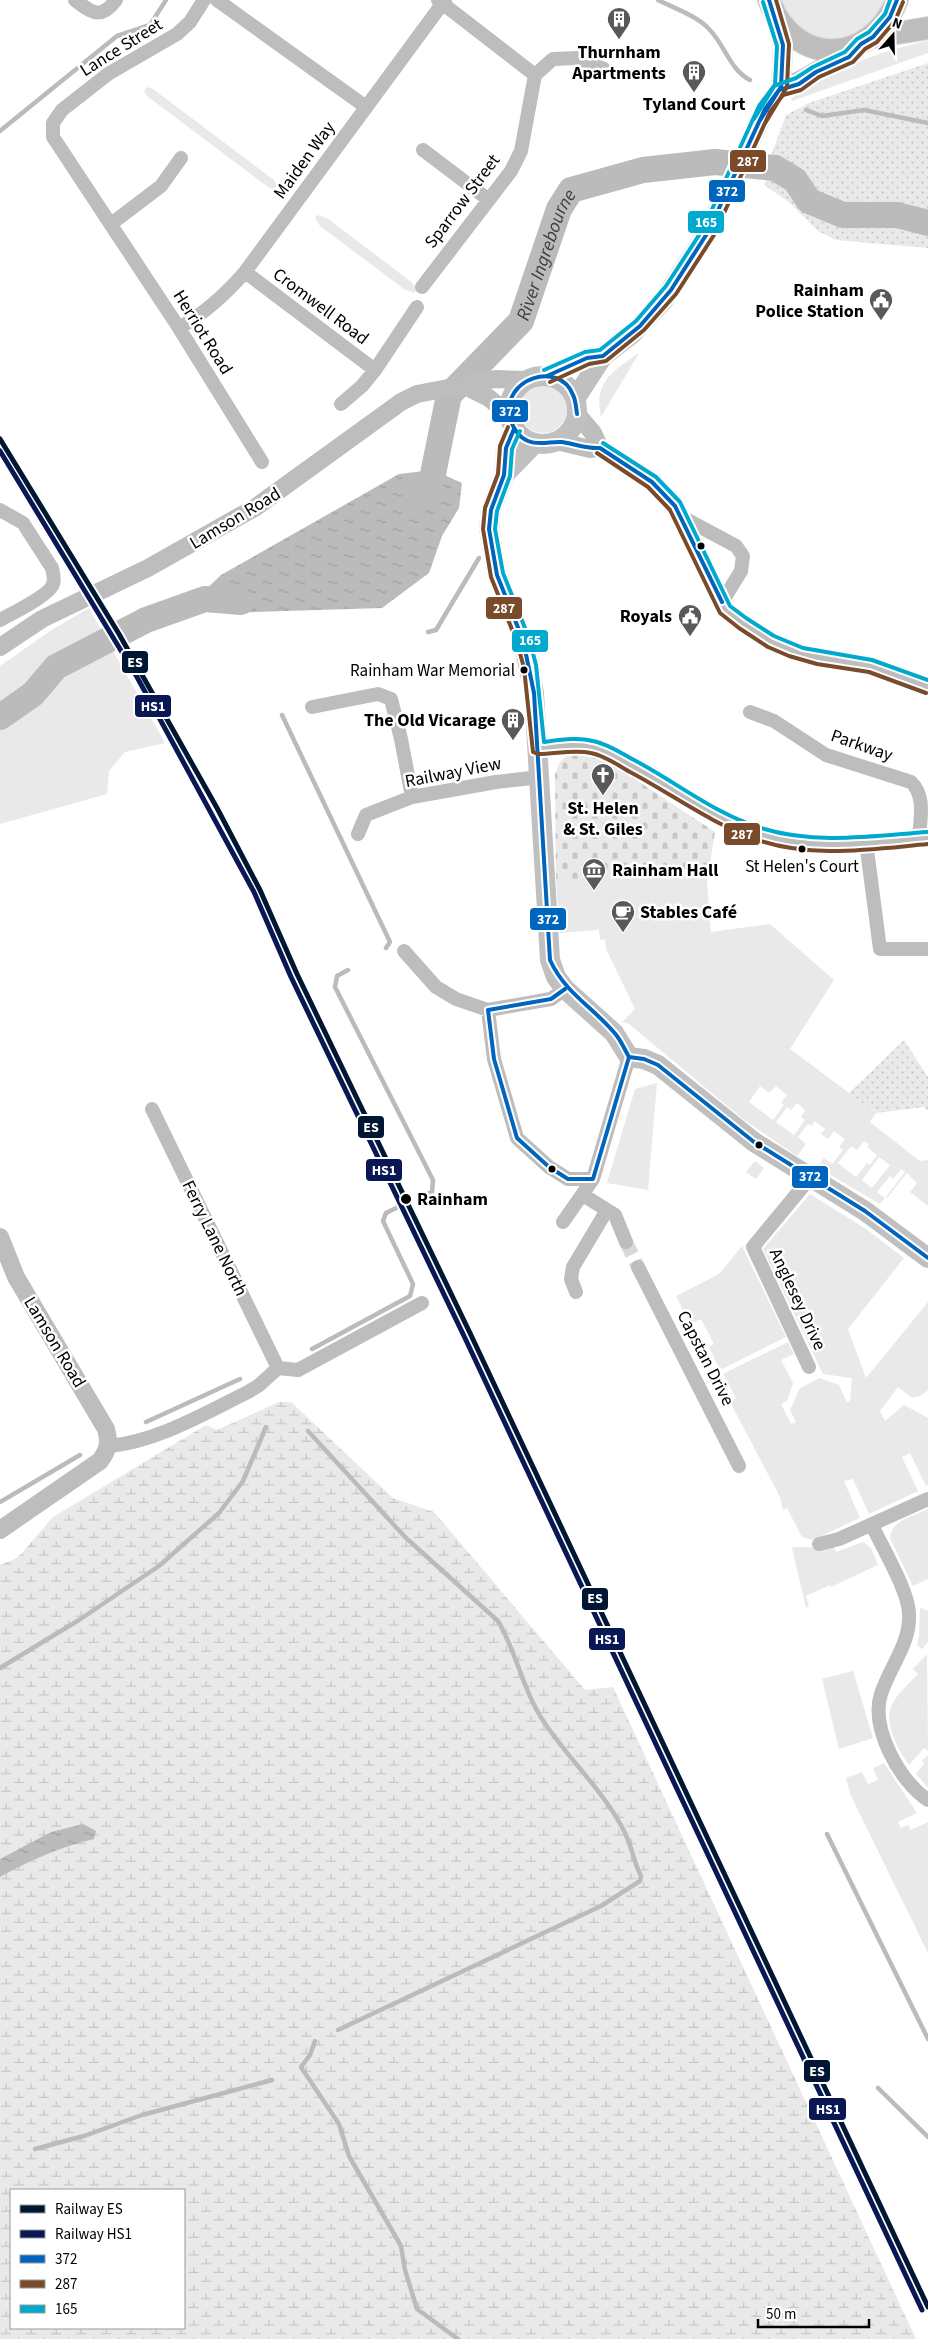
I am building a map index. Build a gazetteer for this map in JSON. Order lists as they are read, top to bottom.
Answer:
{
  "streets": {
    "street": [
      "Lance Street",
      "Maiden Way",
      "Sparrow Street",
      "Cromwell Road",
      "Herriot Road",
      "Lamson Road",
      "Parkway",
      "Railway View",
      "Ferry Lane North",
      "Anglesey Drive",
      "Capstan Drive"
    ]
  },
  "crossings": [
    ["Lance Street", "Herriot Road"],
    ["Maiden Way", "Cromwell Road"],
    ["Maiden Way", "Herriot Road"]
  ],
  "water": ["River Ingrebourne"],
  "places": {
    "building": ["Thurnham Apartments", "Tyland Court", "The Old Vicarage"],
    "public building": ["Rainham Police Station", "Royals"],
    "other": ["Rainham War Memorial", "St Helen's Court", "Rainham"],
    "church": ["St. Helen & St. Giles"],
    "museum": ["Rainham Hall"],
    "cafe": ["Stables Café"]
  },
  "lines": [
    "transit line 372",
    "transit line 287",
    "transit line 165",
    "rail line ES",
    "rail line HS1"
  ],
  "legend": [
    "Railway ES",
    "Railway HS1",
    "372",
    "287",
    "165"
  ],
  "scale_bar": "50 m",
  "north": "top"
}
